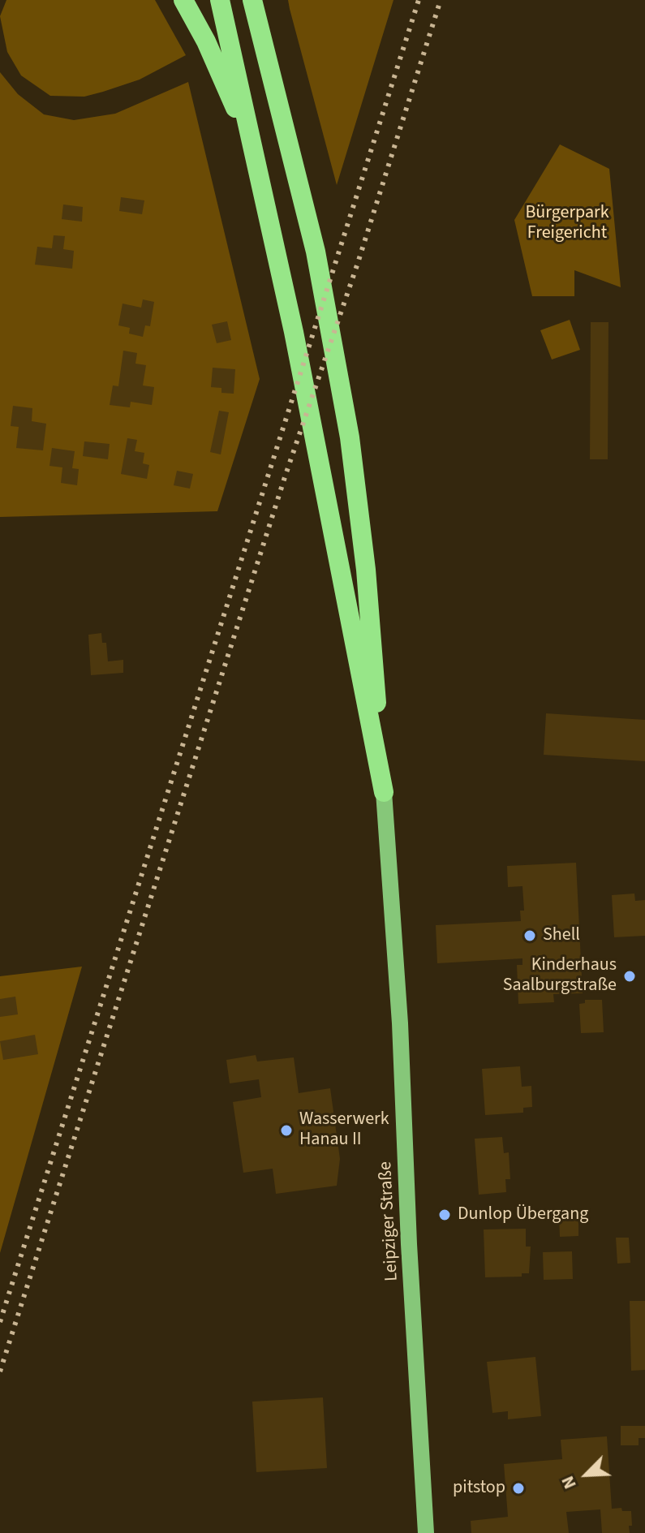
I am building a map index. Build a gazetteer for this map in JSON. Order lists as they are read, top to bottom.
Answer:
{
  "streets": {
    "main road": ["Leipziger Straße"]
  },
  "parks": ["Bürgerpark Freigericht"],
  "places": [
    "Shell",
    "Kinderhaus Saalburgstraße",
    "Wasserwerk Hanau II",
    "Dunlop Übergang",
    "pitstop"
  ],
  "north": "bottom left"
}
